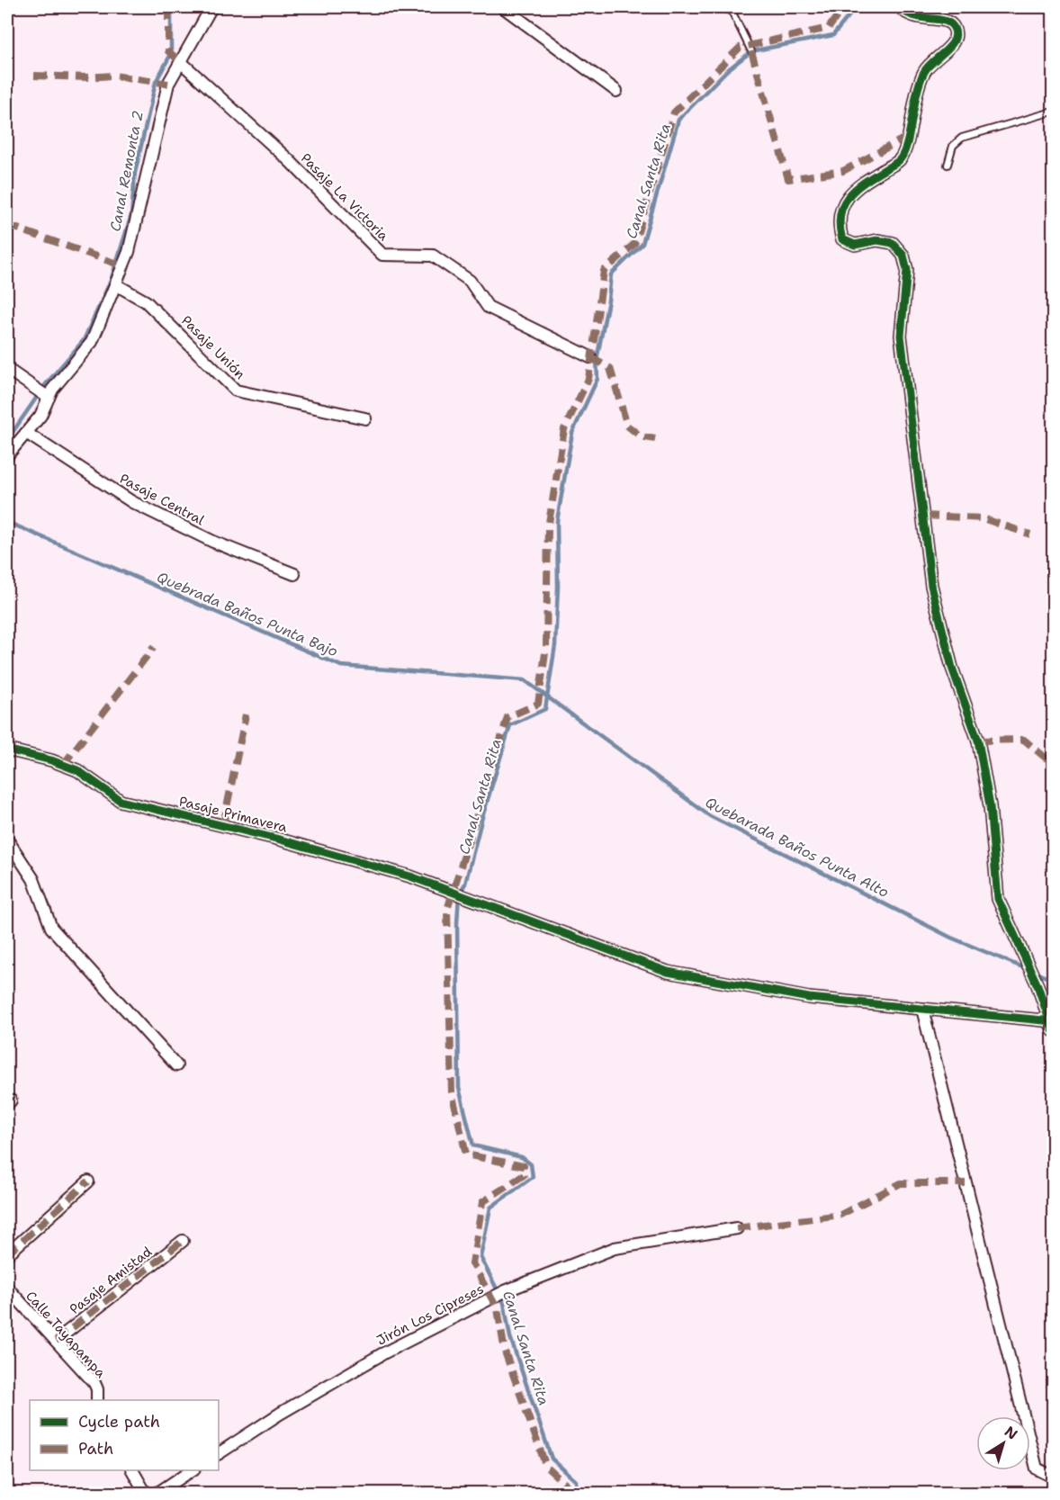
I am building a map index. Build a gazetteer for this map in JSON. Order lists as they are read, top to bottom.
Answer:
{
  "streets": {
    "street": [
      "Pasaje La Victoria",
      "Pasaje Unión",
      "Pasaje Central",
      "Pasaje Primavera",
      "Pasaje Amistad",
      "Jirón Los Cipreses",
      "Calle Tayapampa"
    ]
  },
  "crossings": [
    ["Pasaje Amistad", "Calle Tayapampa"]
  ],
  "water": [
    "Canal Remonta 2",
    "Canal Santa Rita",
    "Quebrada Baños Punta Bajo",
    "Quebarada Baños Punta Alto"
  ],
  "legend": ["Cycle path", "Path"],
  "north": "top right"
}
